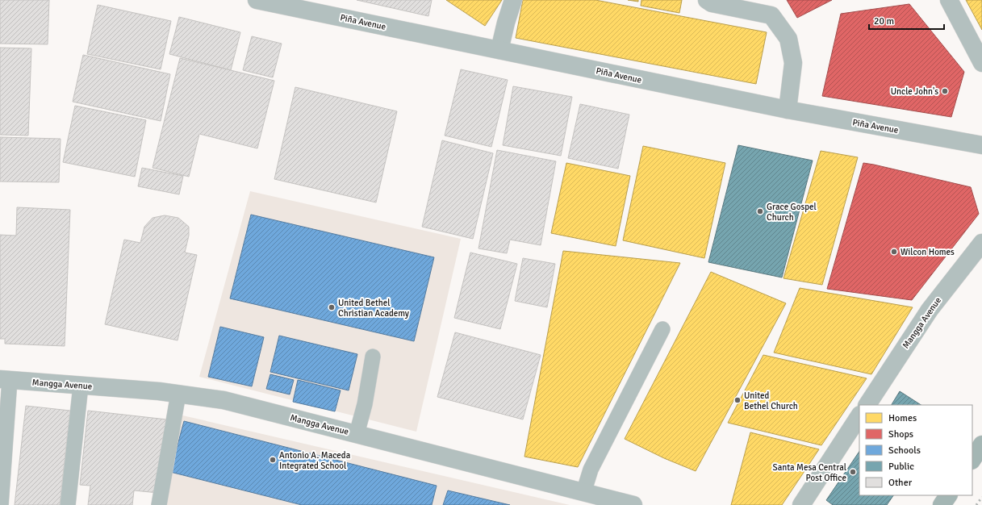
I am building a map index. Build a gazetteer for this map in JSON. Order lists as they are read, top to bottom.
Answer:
{
  "streets": {
    "street": ["Piña Avenue", "Mangga Avenue"]
  },
  "places": [
    "Uncle John's",
    "Grace Gospel Church",
    "Wilcon Homes",
    "United Bethel Christian Academy",
    "United Bethel Church",
    "Antonio A. Maceda Integrated School",
    "Santa Mesa Central Post Office"
  ],
  "legend": [
    "Homes",
    "Shops",
    "Schools",
    "Public",
    "Other"
  ],
  "scale_bar": "20 m"
}
